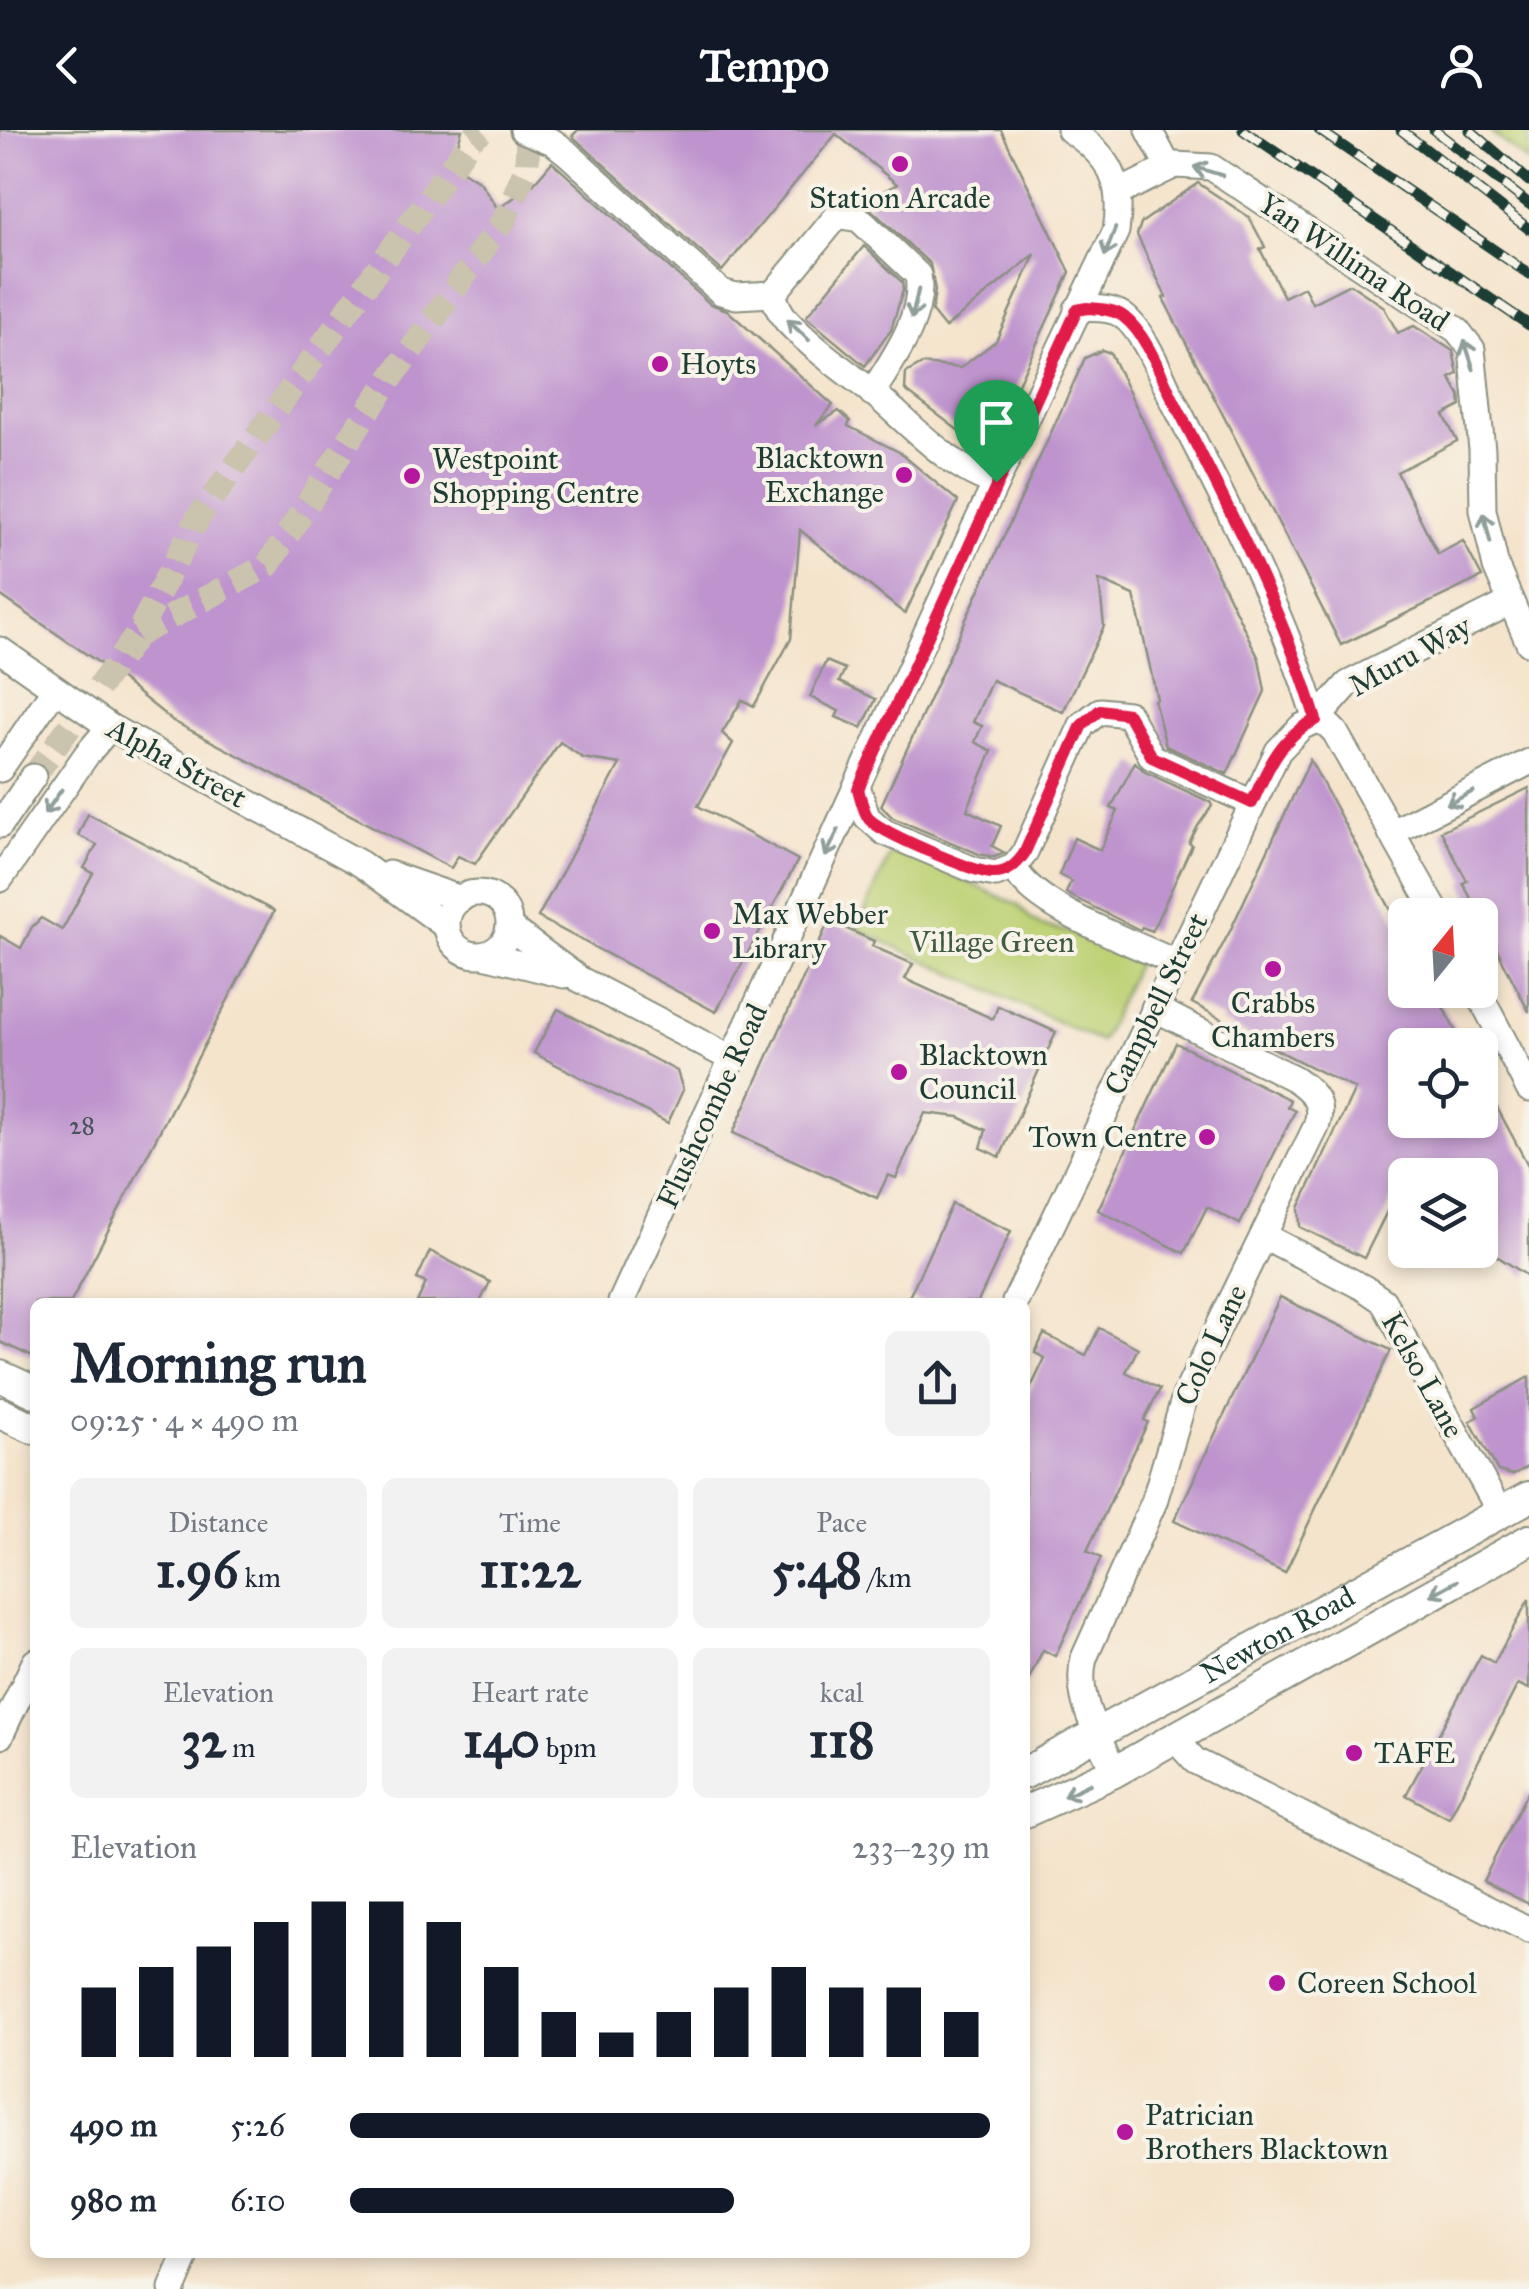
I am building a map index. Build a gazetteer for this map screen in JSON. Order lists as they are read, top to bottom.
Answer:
{
  "streets": {
    "main road": ["Newton Road"],
    "street": [
      "Yan Willima Road",
      "Muru Way",
      "Alpha Street",
      "Campbell Street",
      "Flushcombe Road",
      "Colo Lane",
      "Kelso Lane"
    ]
  },
  "crossings": [
    ["Yan Willima Road", "Muru Way"],
    ["Yan Willima Road", "Flushcombe Road"],
    ["Muru Way", "Campbell Street"],
    ["Campbell Street", "Colo Lane"],
    ["Colo Lane", "Kelso Lane"],
    ["Colo Lane", "Newton Road"],
    ["Kelso Lane", "Newton Road"]
  ],
  "one_way": ["Yan Willima Road"],
  "parks": ["Village Green"],
  "places": [
    "Station Arcade",
    "Hoyts",
    "Blacktown Exchange",
    "Westpoint Shopping Centre",
    "Max Webber Library",
    "Crabbs Chambers",
    "Blacktown Council",
    "Town Centre",
    "TAFE",
    "Coreen School",
    "Patrician Brothers Blacktown"
  ],
  "house_numbers": ["28"],
  "north": "top",
  "page": {
    "header": "Tempo",
    "heading": ["Morning run", "09:25 · 4 × 490 m"],
    "stats": [
      ["Distance", "1.96 km"],
      ["Time", "11:22"],
      ["Pace", "5:48 /km"],
      ["Elevation", "32 m"],
      ["Heart rate", "140 bpm"],
      ["kcal", "118"]
    ],
    "chart": ["Elevation", "233–239 m"],
    "list": [
      {
        "name": "490 m",
        "note": "5:26"
      },
      {
        "name": "980 m",
        "note": "6:10"
      }
    ]
  }
}
